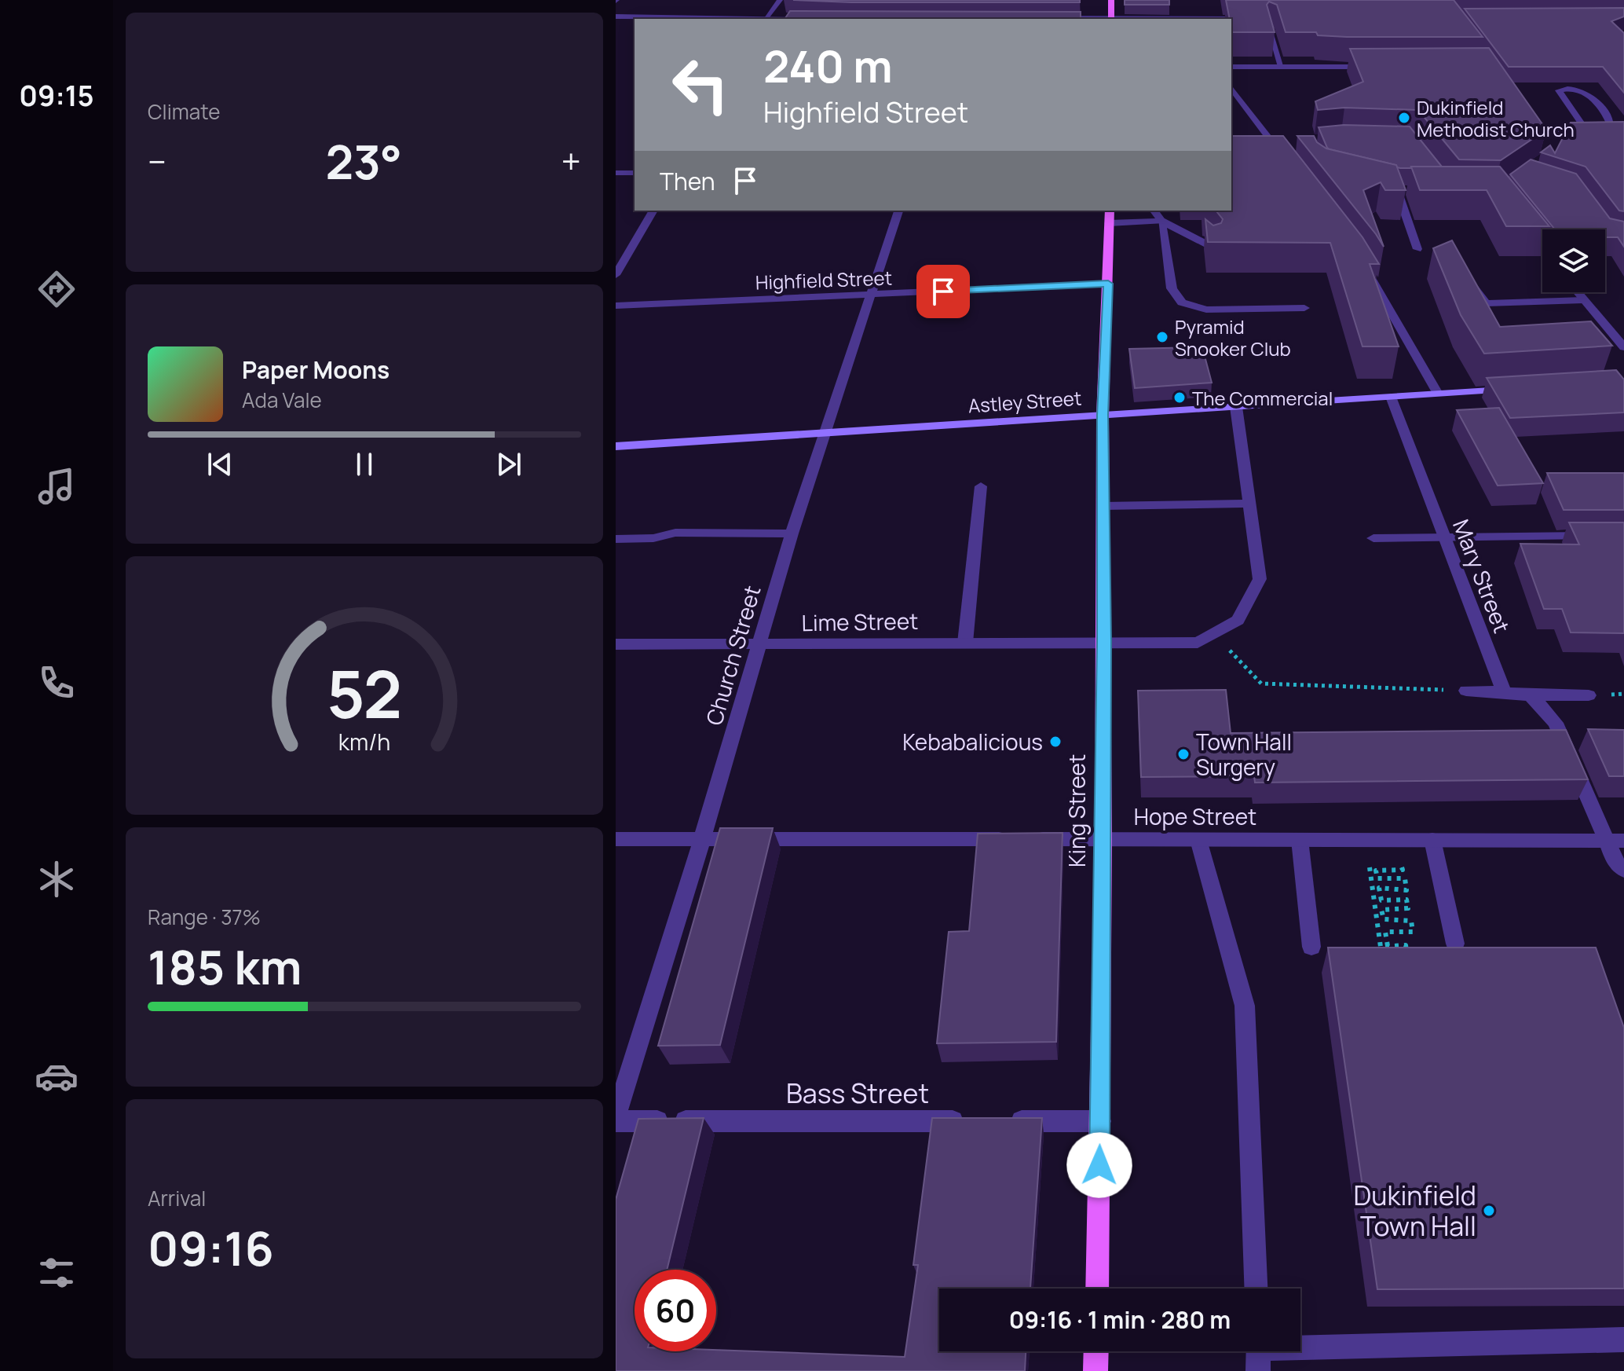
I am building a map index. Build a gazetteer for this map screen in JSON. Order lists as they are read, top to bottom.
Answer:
{
  "streets": {
    "main road": ["Astley Street", "King Street"],
    "street": [
      "Highfield Street",
      "Mary Street",
      "Lime Street",
      "Church Street",
      "Hope Street",
      "Bass Street"
    ]
  },
  "crossings": [
    ["Highfield Street", "Church Street"],
    ["Highfield Street", "King Street"],
    ["Astley Street", "Mary Street"],
    ["Astley Street", "Lime Street"],
    ["Astley Street", "Church Street"],
    ["Astley Street", "King Street"],
    ["Lime Street", "Church Street"],
    ["Lime Street", "King Street"],
    ["Church Street", "Hope Street"],
    ["Church Street", "Bass Street"],
    ["King Street", "Hope Street"]
  ],
  "places": [
    "Dukinfield Methodist Church",
    "Pyramid Snooker Club",
    "The Commercial",
    "Kebabalicious",
    "Town Hall Surgery",
    "Dukinfield Town Hall"
  ],
  "page": {
    "tabs": "09:15",
    "tile": [
      "Climate",
      ["Range · 37%", "185 km"],
      ["Arrival", "09:16"]
    ],
    "turn": ["240 m", "Highfield Street"],
    "heat": ["−", "23°", "+"],
    "then": "Then",
    "song": ["Paper Moons", "Ada Vale"],
    "limit": "60",
    "trip": "09:16 · 1 min · 280 m",
    "gauge": ["52", "km/h"]
  }
}
